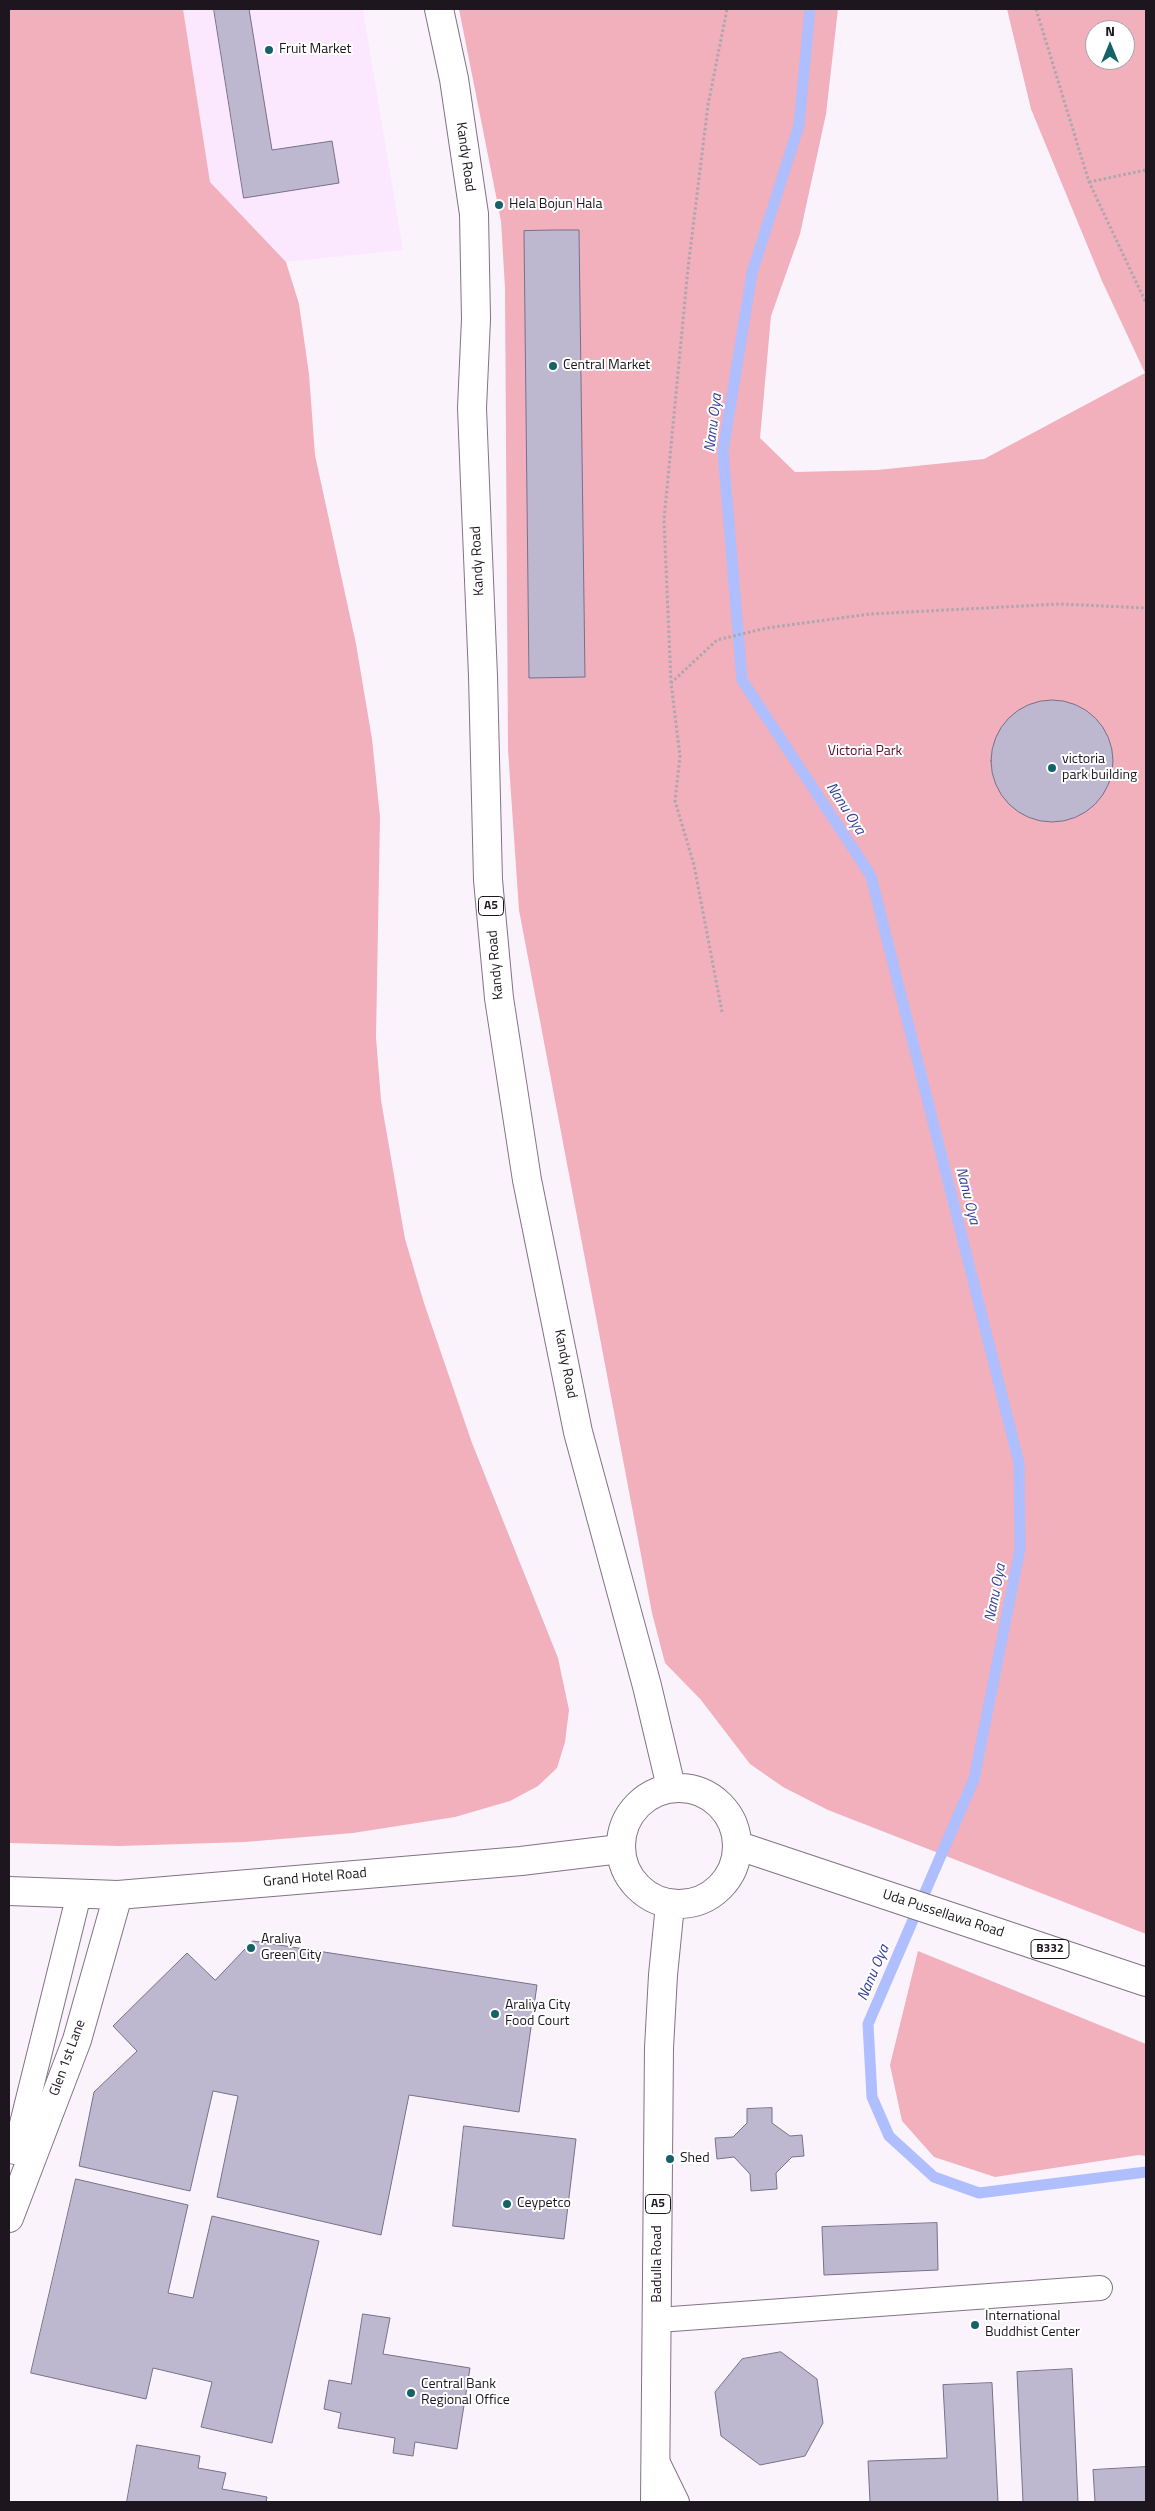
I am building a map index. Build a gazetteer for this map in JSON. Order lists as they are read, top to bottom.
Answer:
{
  "streets": {
    "main road": [
      "Kandy Road",
      "A5",
      "Grand Hotel Road",
      "Uda Pussellawa Road",
      "B332",
      "Glen 1st Lane",
      "Badulla Road"
    ]
  },
  "crossings": [
    ["Kandy Road", "Grand Hotel Road"],
    ["Kandy Road", "Uda Pussellawa Road"],
    ["Kandy Road", "Badulla Road"],
    ["Grand Hotel Road", "Uda Pussellawa Road"],
    ["Grand Hotel Road", "Glen 1st Lane"],
    ["Grand Hotel Road", "Badulla Road"],
    ["Uda Pussellawa Road", "Badulla Road"]
  ],
  "water": ["Nanu Oya"],
  "parks": ["Victoria Park"],
  "places": [
    "Fruit Market",
    "Hela Bojun Hala",
    "Central Market",
    "victoria park building",
    "Araliya Green City",
    "Araliya City Food Court",
    "Shed",
    "Ceypetco",
    "International Buddhist Center",
    "Central Bank Regional Office"
  ],
  "north": "top"
}
